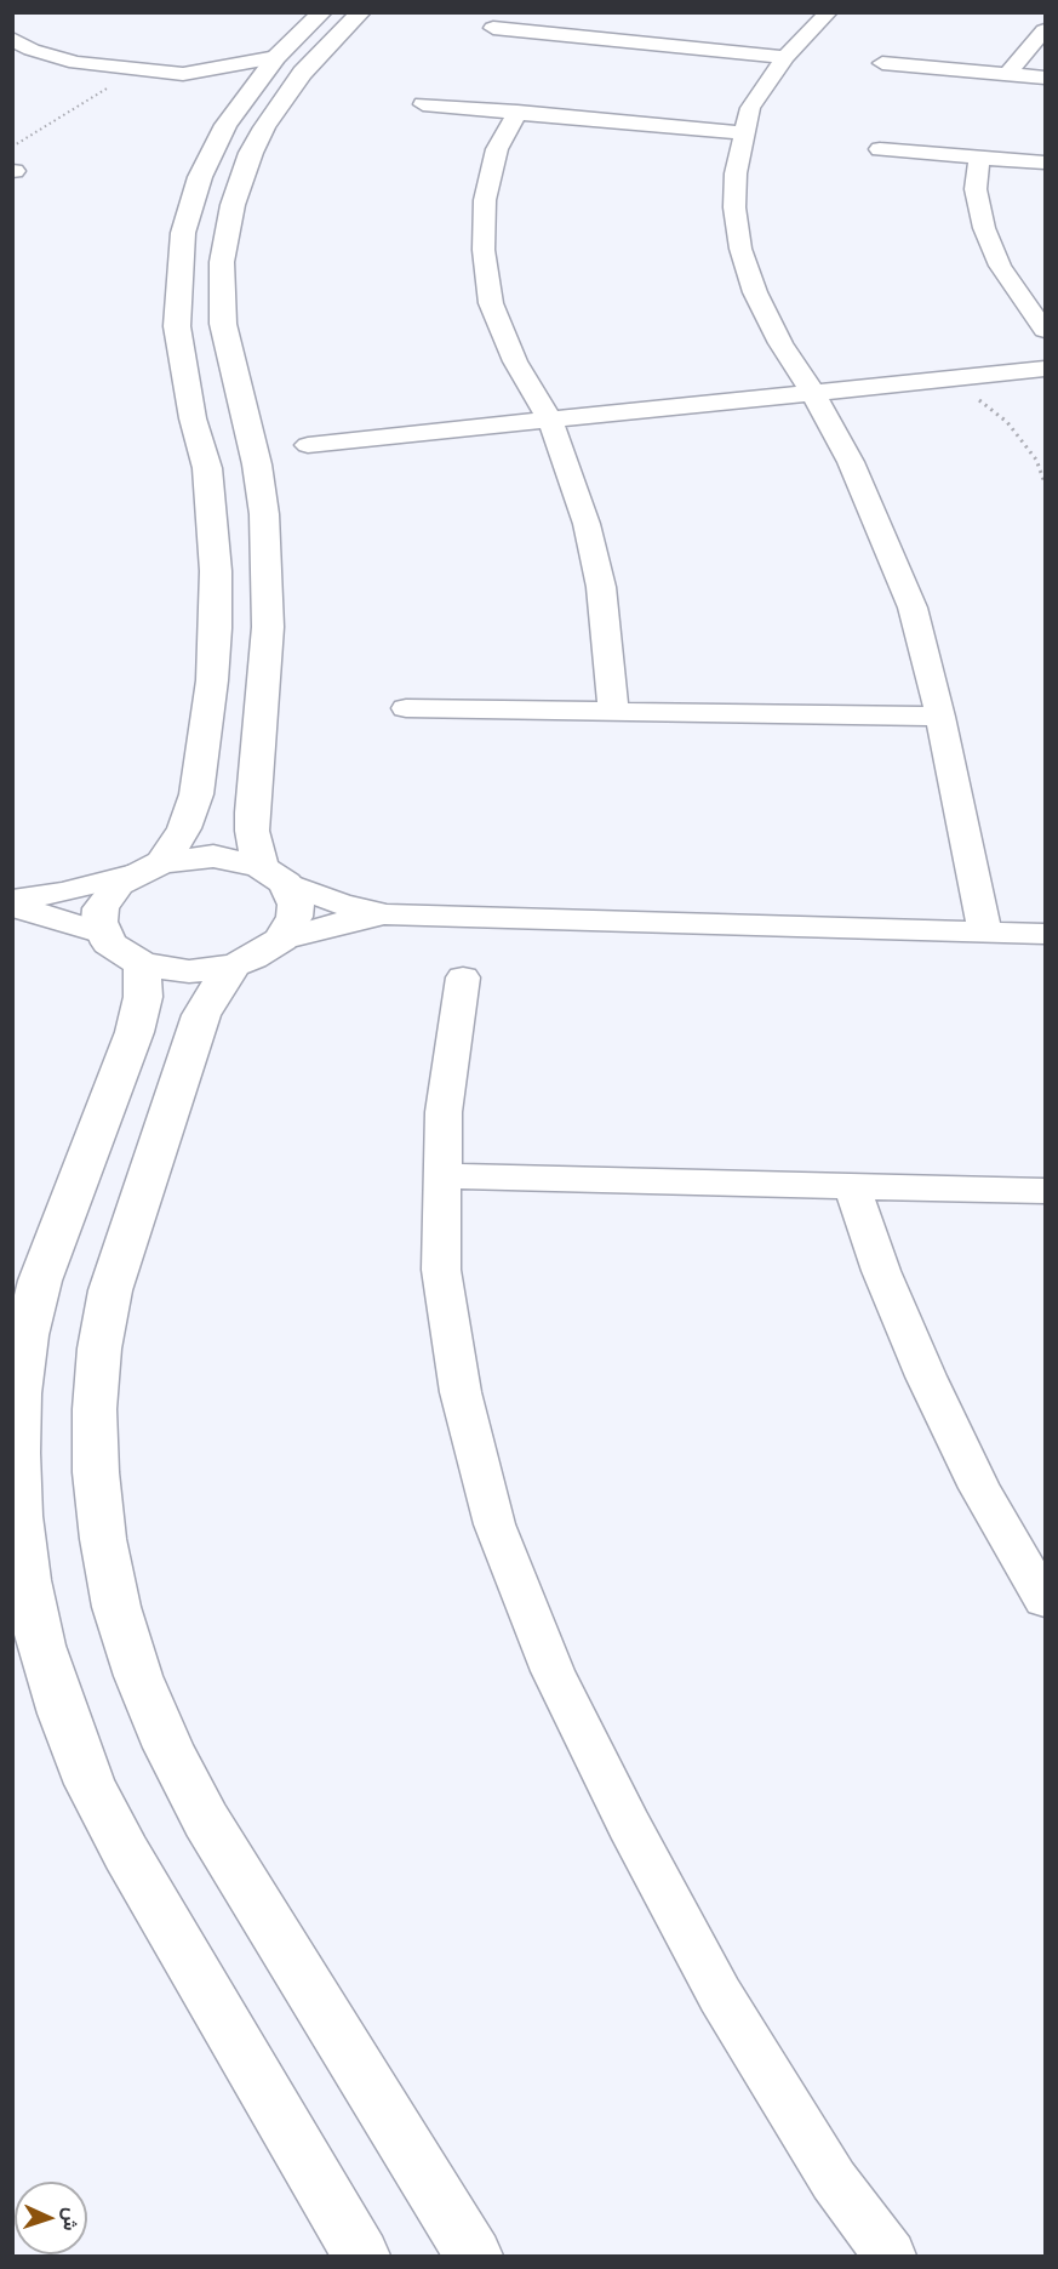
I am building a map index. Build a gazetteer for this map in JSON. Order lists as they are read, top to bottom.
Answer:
{
  "north": "right"
}
